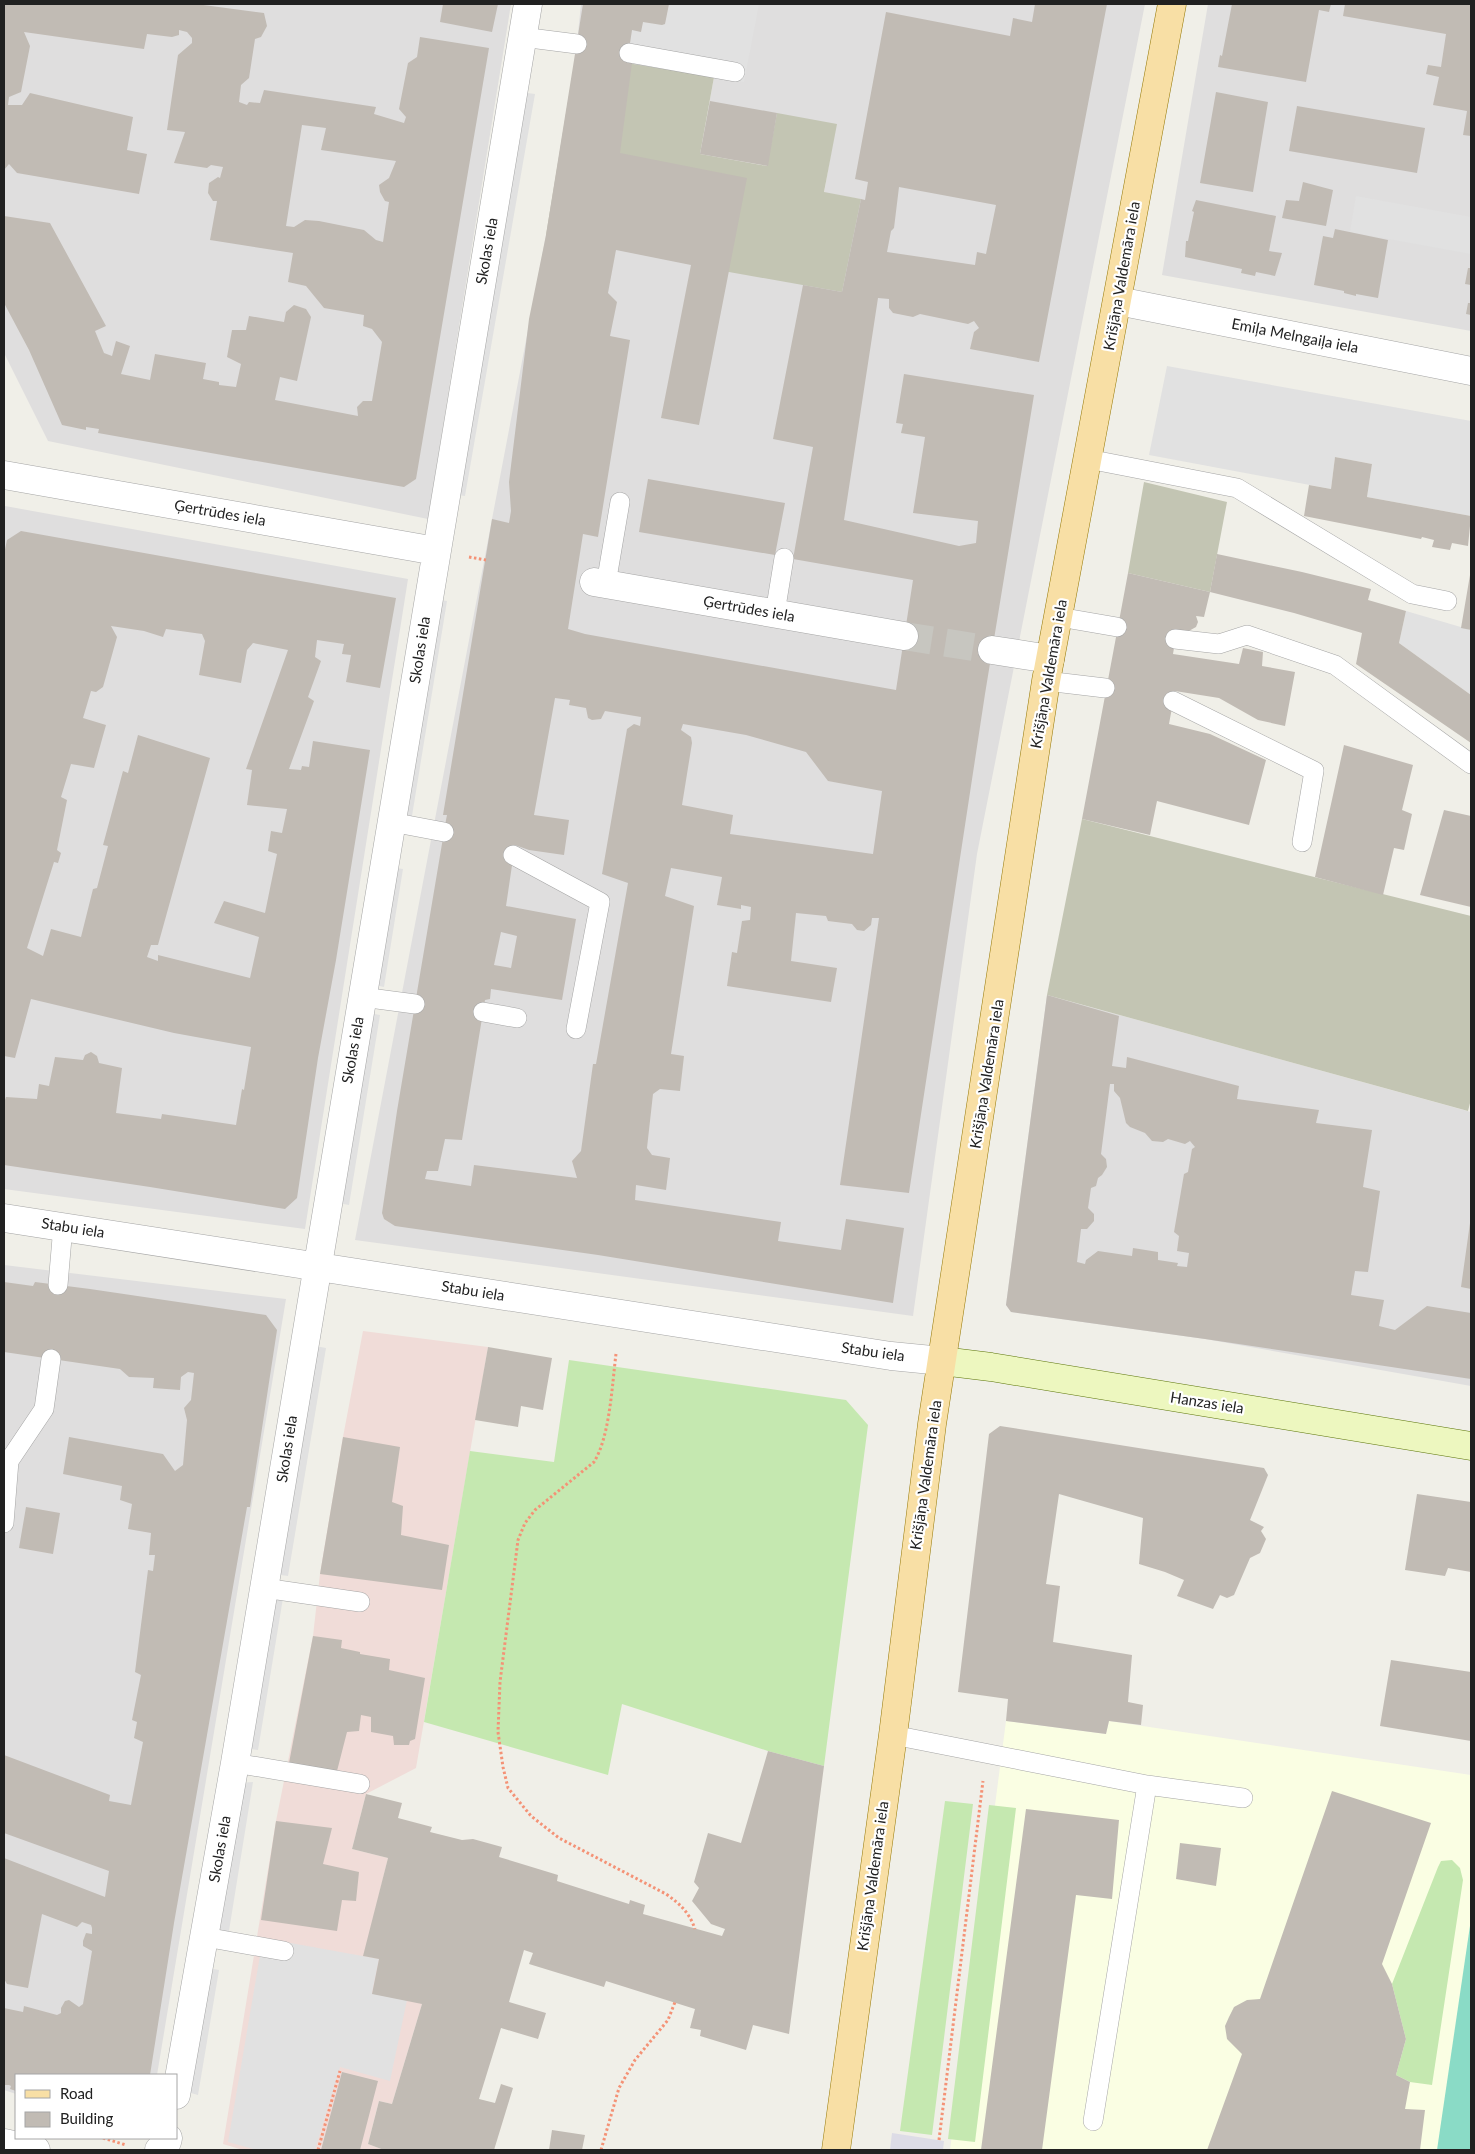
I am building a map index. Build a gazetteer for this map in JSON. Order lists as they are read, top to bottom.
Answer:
{
  "streets": {
    "main road": ["Krišjāņa Valdemāra iela"],
    "street": [
      "Skolas iela",
      "Emiļa Melngaiļa iela",
      "Ģertrūdes iela",
      "Stabu iela",
      "Hanzas iela"
    ]
  },
  "crossings": [
    ["Skolas iela", "Ģertrūdes iela"],
    ["Skolas iela", "Stabu iela"],
    ["Krišjāņa Valdemāra iela", "Emiļa Melngaiļa iela"],
    ["Krišjāņa Valdemāra iela", "Stabu iela"],
    ["Krišjāņa Valdemāra iela", "Hanzas iela"],
    ["Stabu iela", "Hanzas iela"]
  ],
  "legend": ["Road", "Building"]
}
